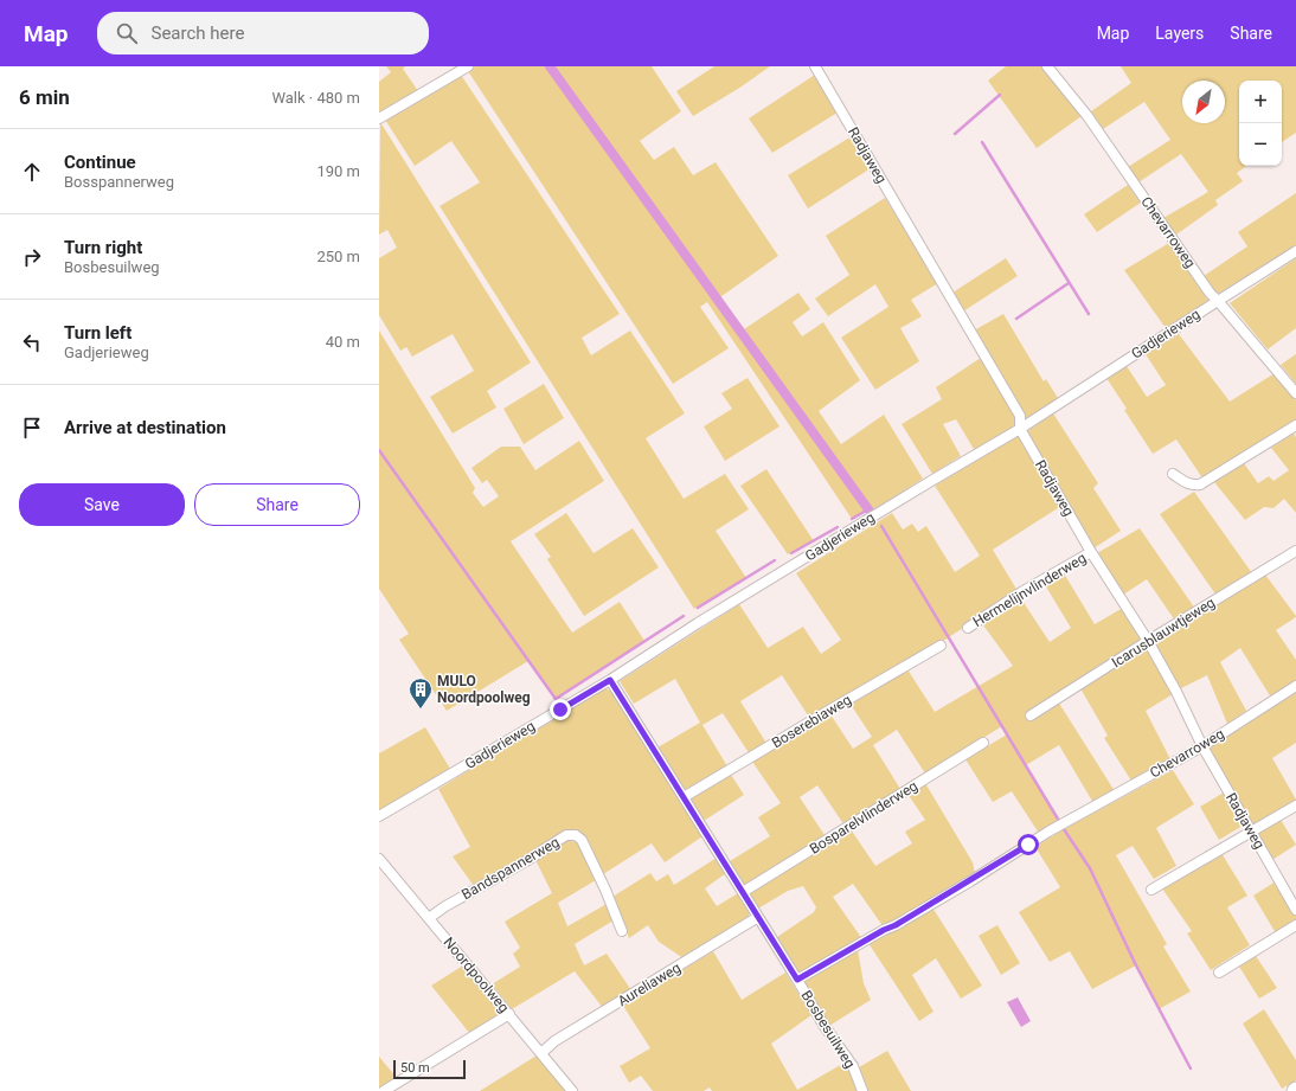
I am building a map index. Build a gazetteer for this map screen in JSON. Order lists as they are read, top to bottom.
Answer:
{
  "streets": {
    "street": [
      "Radjaweg",
      "Chevarroweg",
      "Gadjerieweg",
      "Hermelijnvlinderweg",
      "Icarusblauwtjeweg",
      "Boserebiaweg",
      "Bosparelvlinderweg",
      "Bandspannerweg",
      "Noordpoolweg",
      "Aureliaweg",
      "Bosbesuilweg"
    ]
  },
  "crossings": [
    ["Radjaweg", "Chevarroweg"],
    ["Radjaweg", "Gadjerieweg"],
    ["Radjaweg", "Hermelijnvlinderweg"],
    ["Radjaweg", "Icarusblauwtjeweg"],
    ["Chevarroweg", "Gadjerieweg"],
    ["Chevarroweg", "Bosbesuilweg"],
    ["Gadjerieweg", "Bosbesuilweg"],
    ["Boserebiaweg", "Bosbesuilweg"],
    ["Bosparelvlinderweg", "Bosbesuilweg"],
    ["Bandspannerweg", "Noordpoolweg"],
    ["Noordpoolweg", "Aureliaweg"],
    ["Aureliaweg", "Bosbesuilweg"]
  ],
  "places": {
    "building": ["MULO Noordpoolweg"]
  },
  "scale_bar": "50 m",
  "north": "bottom left",
  "page": {
    "header": "Map",
    "search": "Search here",
    "nav": ["Map", "Layers", "Share"],
    "heading": ["6 min", "Walk · 480 m"],
    "map_buttons": ["+", "−"],
    "list": [
      ["Continue", "Bosspannerweg", "190 m"],
      ["Turn right", "Bosbesuilweg", "250 m"],
      ["Turn left", "Gadjerieweg", "40 m"],
      "Arrive at destination"
    ],
    "buttons": ["Save", "Share"],
    "scale": "50 m"
  }
}
